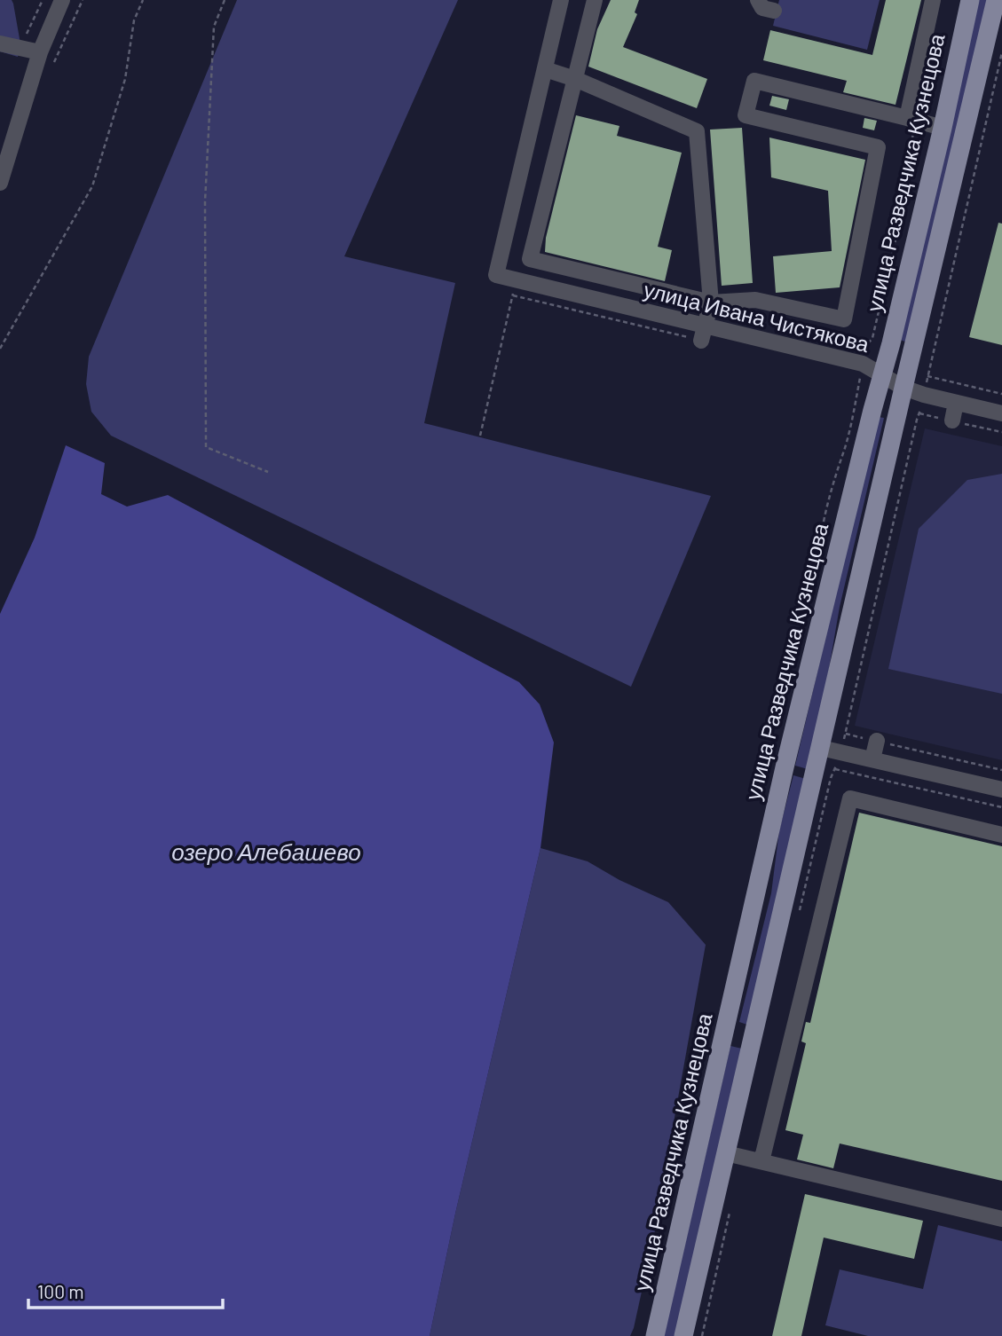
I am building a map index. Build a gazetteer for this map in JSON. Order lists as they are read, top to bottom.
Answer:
{
  "streets": {
    "main road": ["улица Разведчика Кузнецова"],
    "street": ["улица Ивана Чистякова"]
  },
  "crossings": [
    ["улица Разведчика Кузнецова", "улица Ивана Чистякова"]
  ],
  "water": ["озеро Алебашево"],
  "scale_bar": "100 m"
}
